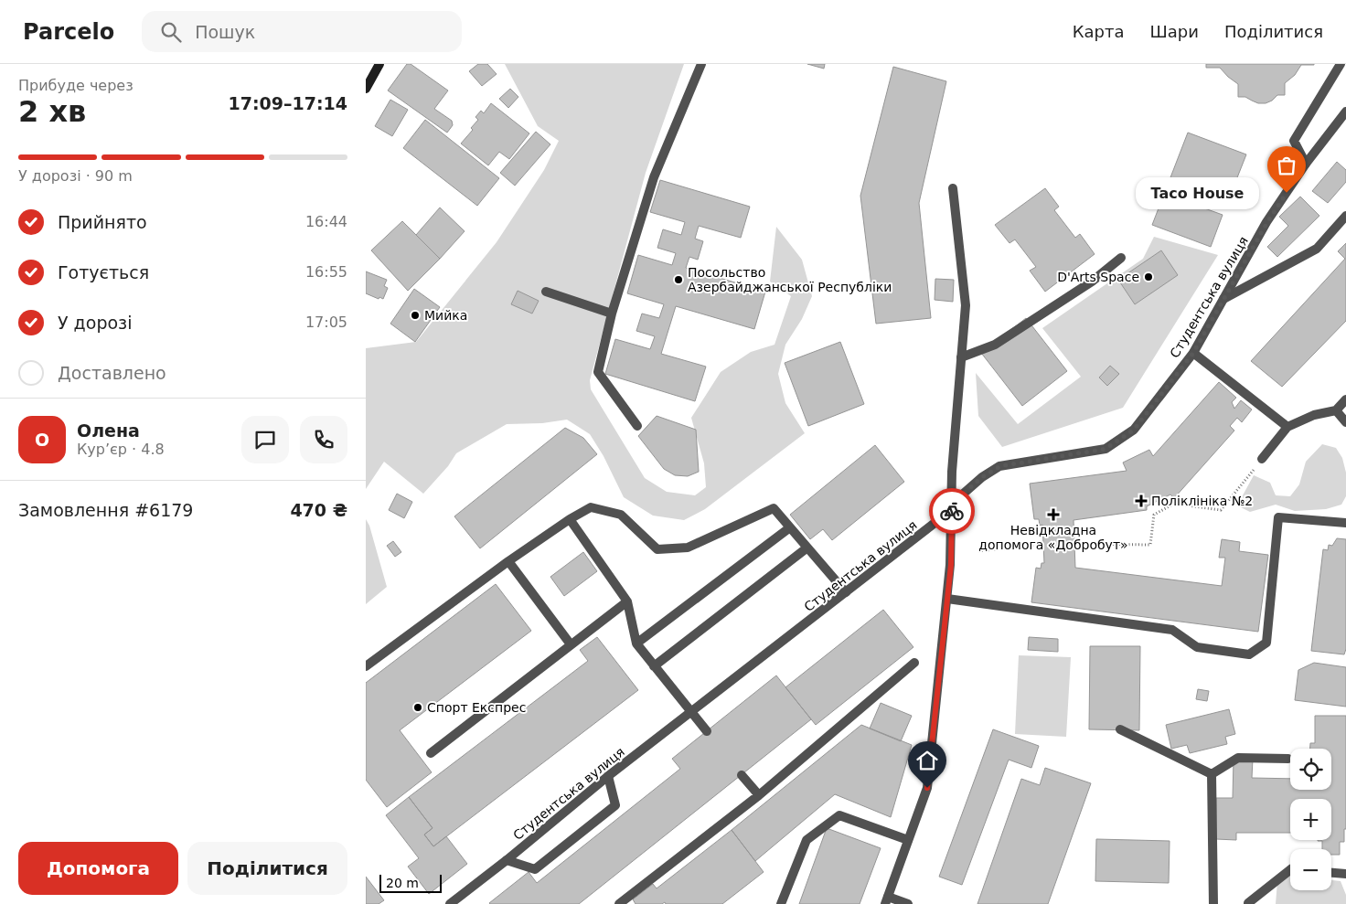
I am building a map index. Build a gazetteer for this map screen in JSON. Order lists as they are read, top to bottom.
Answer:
{
  "streets": {
    "street": ["Студентська вулиця"]
  },
  "places": {
    "other": [
      "Taco House",
      "D'Arts Space",
      "Посольство Азербайджанської Республіки",
      "Мийка",
      "Спорт Експрес"
    ],
    "health": ["Поліклініка №2", "Невідкладна допомога «Добробут»"]
  },
  "scale_bar": "20 m",
  "page": {
    "header": "Parcelo",
    "search": "Пошук",
    "nav": ["Карта", "Шари", "Поділитися"],
    "heading": ["2 хв", "Прибуде через", "17:09–17:14"],
    "panel": [
      "Олена",
      "Кур’єр · 4.8",
      "Замовлення #6179",
      "470 ₴"
    ],
    "bar": "У дорозі · 90 m",
    "bubble": "Taco House",
    "list": [
      ["Прийнято", "16:44"],
      ["Готується", "16:55"],
      ["У дорозі", "17:05"],
      "Доставлено"
    ],
    "round": "О",
    "map_buttons": ["+", "−"],
    "buttons": ["Допомога", "Поділитися"],
    "scale": "20 m"
  }
}
